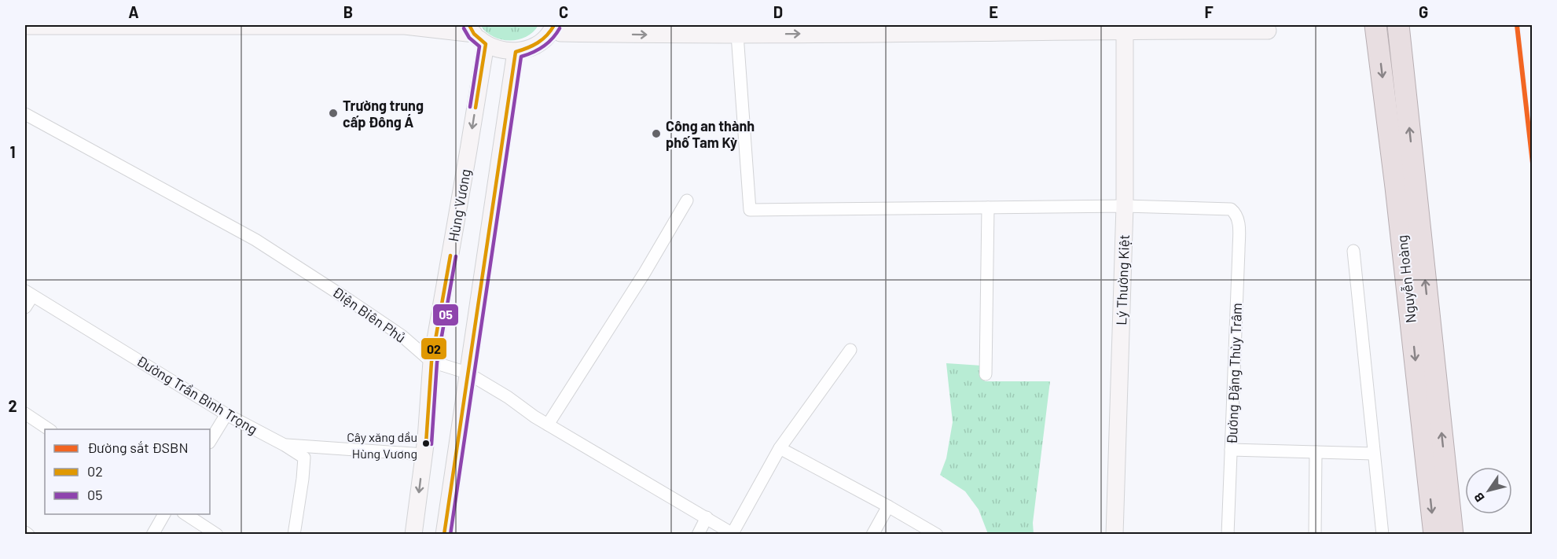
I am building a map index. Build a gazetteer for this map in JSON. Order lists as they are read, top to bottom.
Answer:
{
  "streets": {
    "highway": ["Nguyễn Hoàng"],
    "main road": ["Hùng Vương", "Lý Thường Kiệt"],
    "street": ["Điện Biên Phủ", "Đường Đặng Thùy Trâm", "Đường Trần Bình Trọng"]
  },
  "crossings": [
    ["Hùng Vương", "Điện Biên Phủ"],
    ["Lý Thường Kiệt", "Đường Đặng Thùy Trâm"]
  ],
  "places": ["Trường trung cấp Đông Á", "Công an thành phố Tam Kỳ", "Cây xăng dầu Hùng Vương"],
  "lines": ["rail line ĐSBN", "transit line 02", "transit line 05"],
  "legend": ["Đường sắt ĐSBN", "02", "05"],
  "north": "bottom left",
  "grid": {
    "columns": [
      "A",
      "B",
      "C",
      "D",
      "E",
      "F",
      "G"
    ],
    "rows": ["1", "2"]
  }
}
